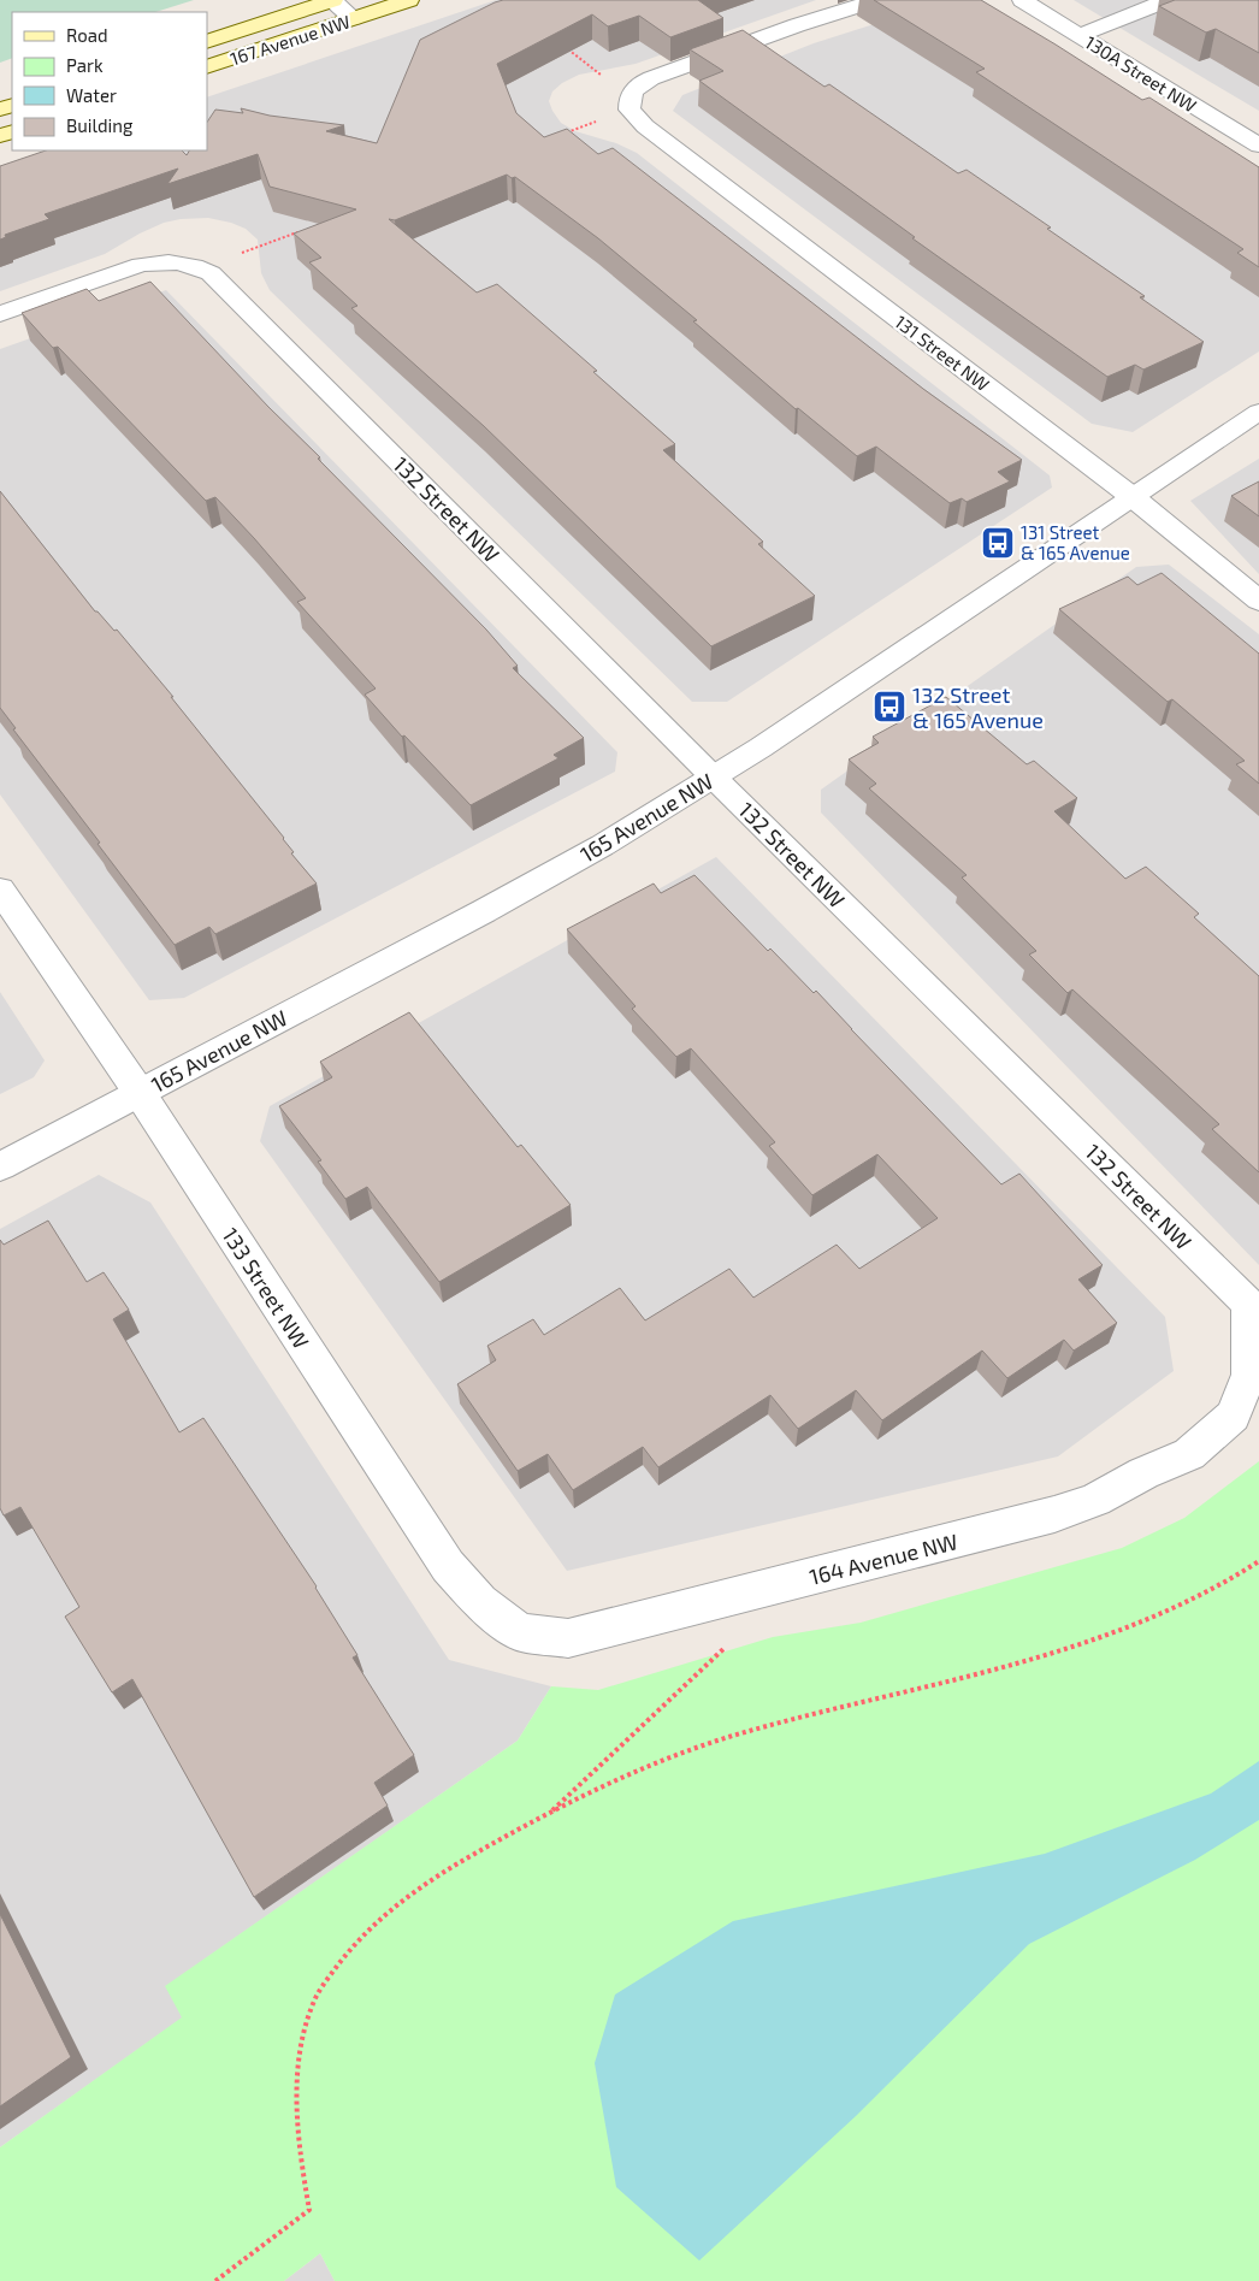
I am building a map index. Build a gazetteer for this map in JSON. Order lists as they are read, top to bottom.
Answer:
{
  "streets": {
    "main road": ["167 Avenue NW"],
    "street": [
      "130A Street NW",
      "131 Street NW",
      "132 Street NW",
      "165 Avenue NW",
      "133 Street NW",
      "164 Avenue NW"
    ]
  },
  "crossings": [
    ["131 Street NW", "165 Avenue NW"],
    ["132 Street NW", "165 Avenue NW"],
    ["132 Street NW", "164 Avenue NW"],
    ["165 Avenue NW", "133 Street NW"],
    ["133 Street NW", "164 Avenue NW"]
  ],
  "places": {
    "bus stop": ["131 Street & 165 Avenue", "132 Street & 165 Avenue"]
  },
  "legend": [
    "Road",
    "Park",
    "Water",
    "Building"
  ]
}
